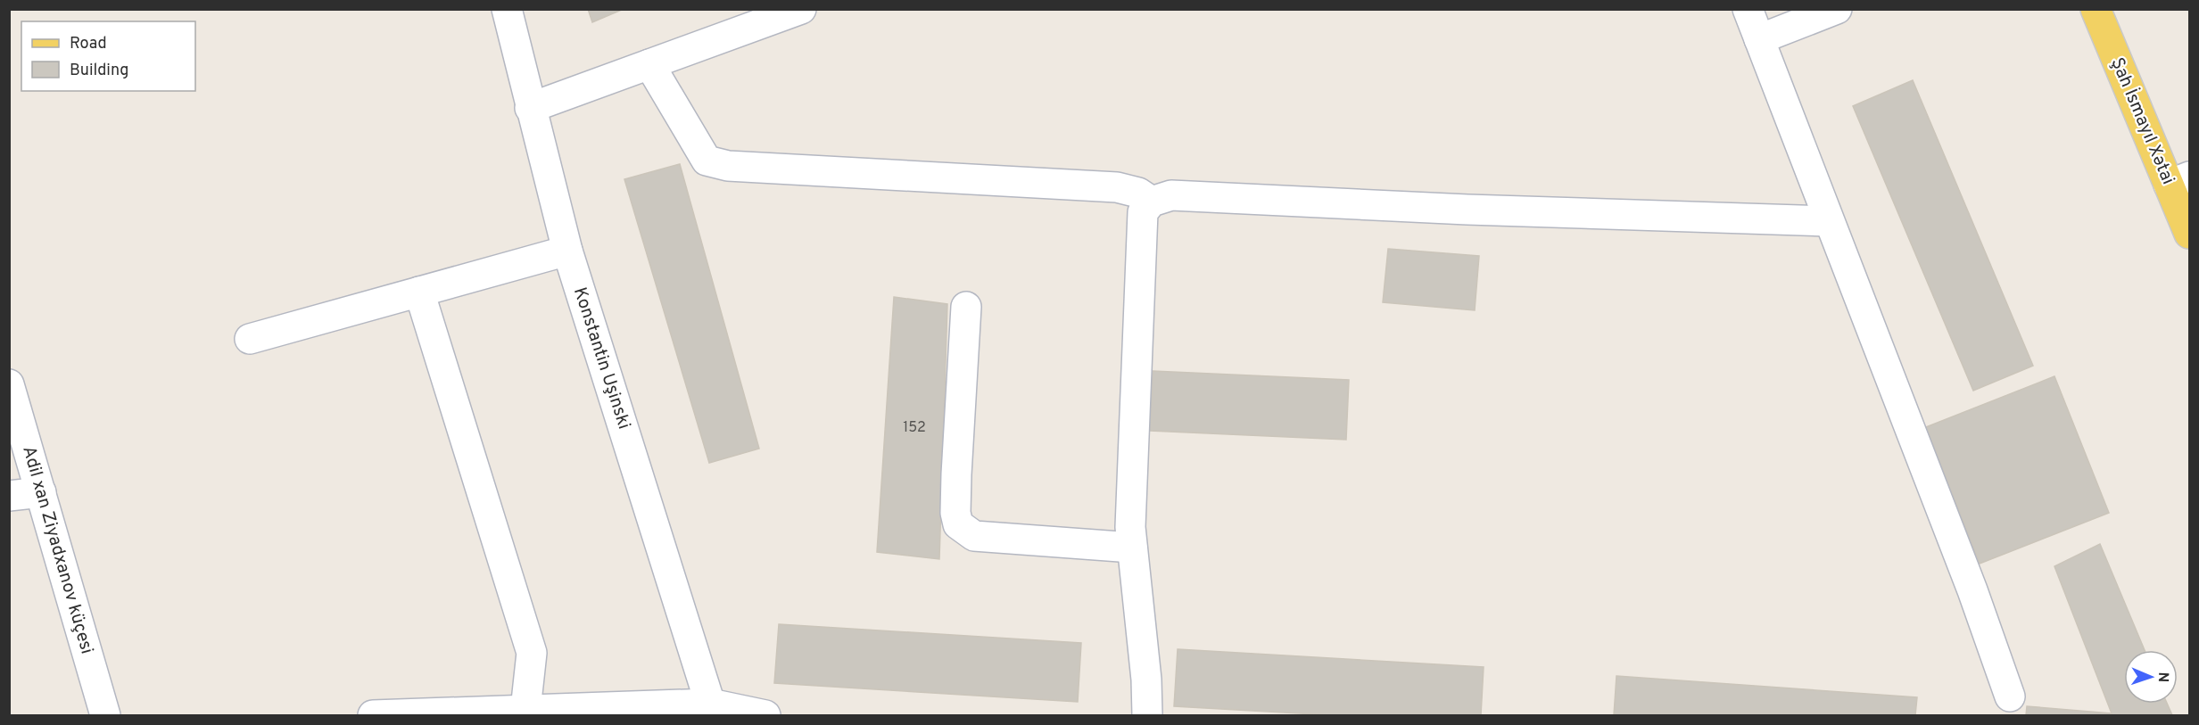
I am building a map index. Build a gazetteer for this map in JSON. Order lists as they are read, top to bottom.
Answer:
{
  "streets": {
    "main road": ["Şah İsmayıl Xətai"],
    "street": ["Konstantin Uşinski", "Adil xan Ziyadxanov küçesi"]
  },
  "house_numbers": ["152"],
  "legend": ["Road", "Building"],
  "north": "right"
}
